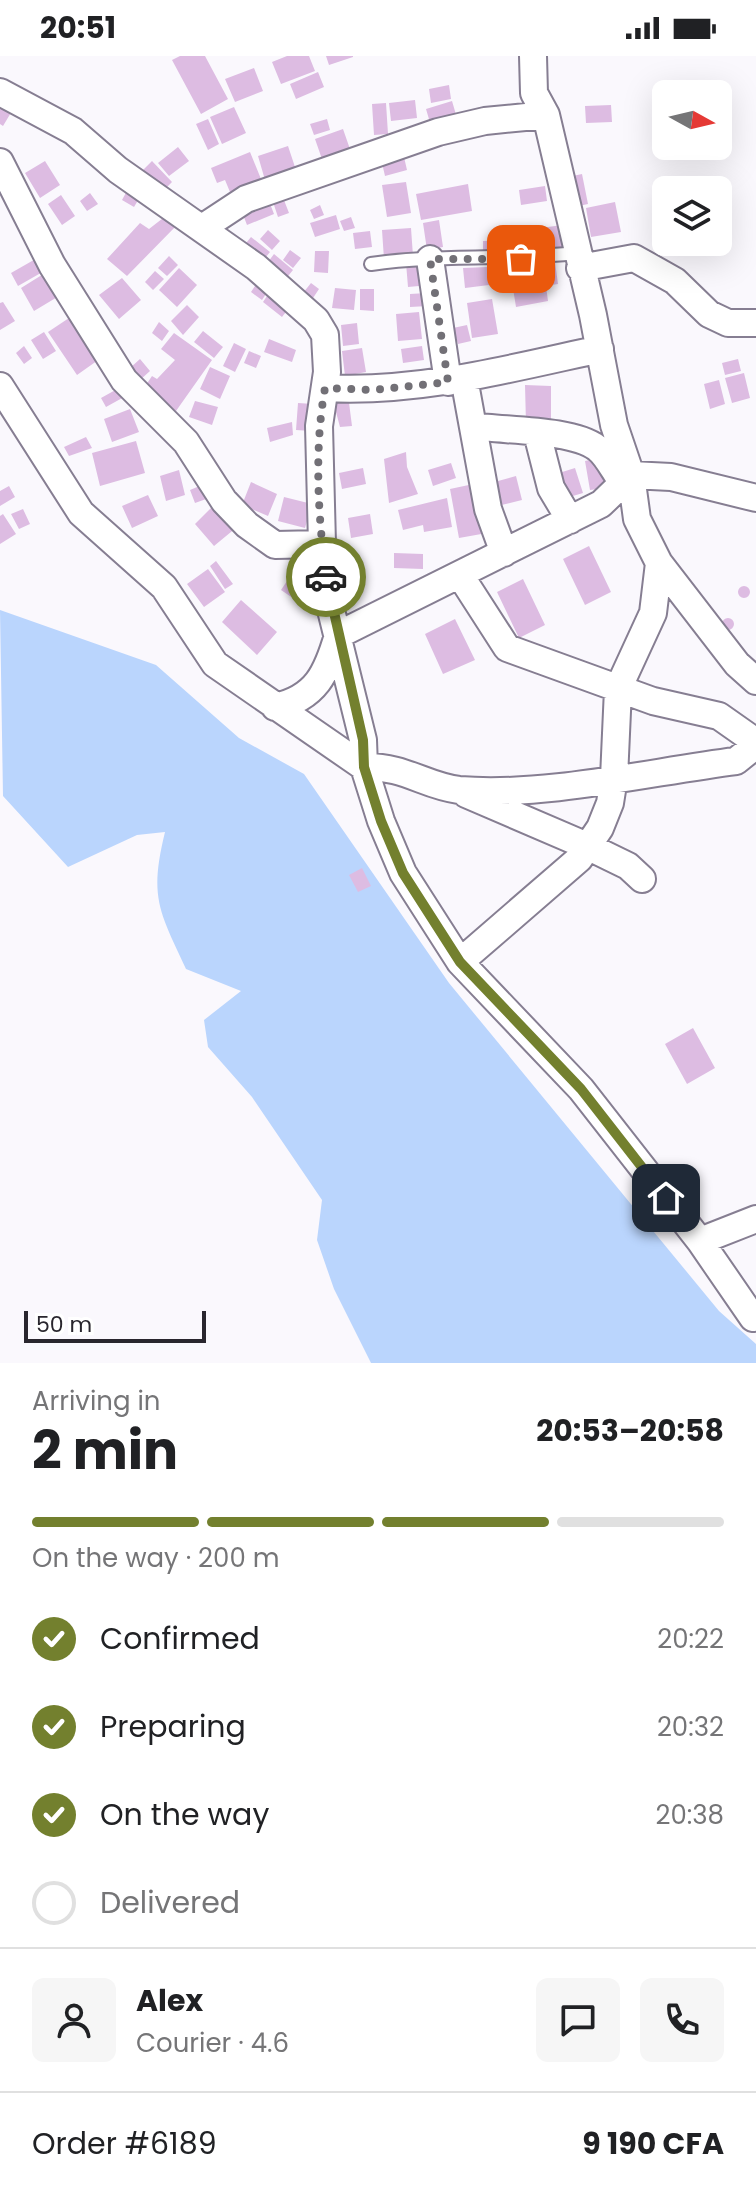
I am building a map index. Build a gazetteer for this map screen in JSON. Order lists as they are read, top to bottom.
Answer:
{
  "scale_bar": "50 m",
  "north": "right",
  "page": {
    "status": "20:51",
    "scale": "50 m",
    "heading": ["2 min", "Arriving in", "20:53–20:58"],
    "panel": [
      "Alex",
      "Courier · 4.6",
      "Order #6189",
      "9 190 CFA"
    ],
    "bar": "On the way · 200 m",
    "list": [
      ["Confirmed", "20:22"],
      ["Preparing", "20:32"],
      ["On the way", "20:38"],
      "Delivered"
    ]
  }
}
